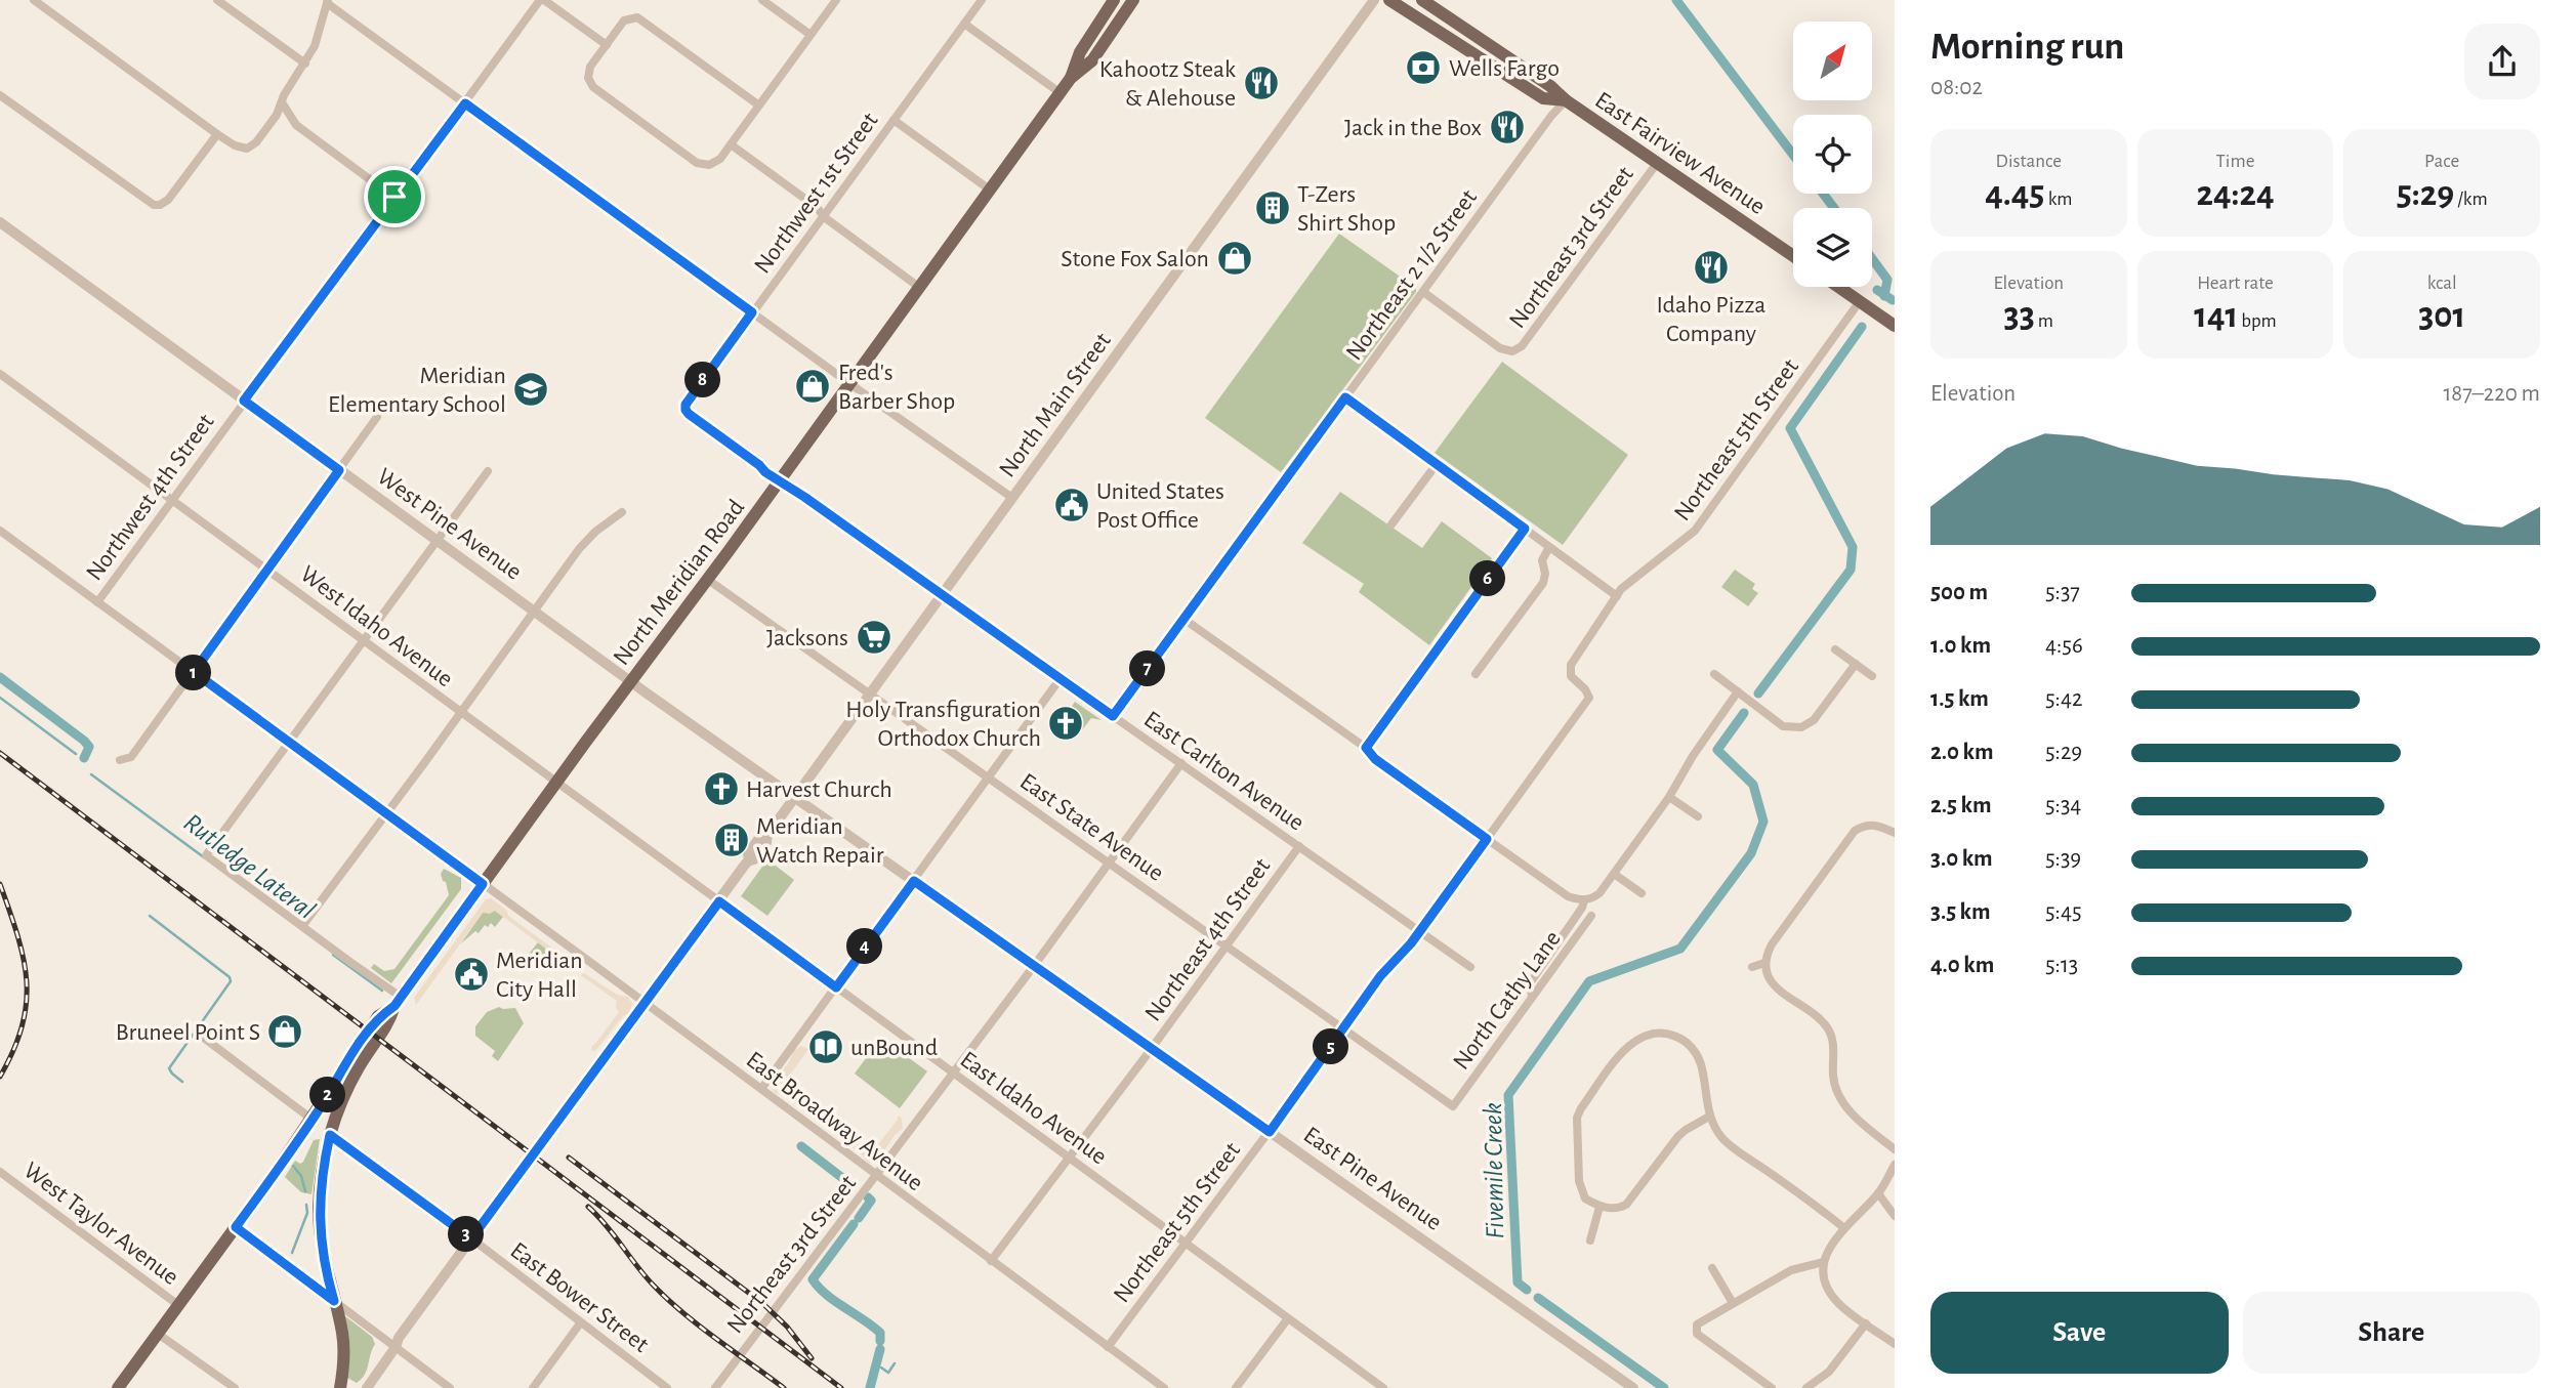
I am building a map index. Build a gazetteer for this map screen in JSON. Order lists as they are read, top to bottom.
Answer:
{
  "streets": {
    "main road": ["East Fairview Avenue", "North Meridian Road"],
    "street": [
      "Northwest 1st Street",
      "Northeast 3rd Street",
      "Northeast 2 1/2 Street",
      "North Main Street",
      "Northeast 5th Street",
      "Northwest 4th Street",
      "West Pine Avenue",
      "West Idaho Avenue",
      "East Carlton Avenue",
      "East State Avenue",
      "Northeast 4th Street",
      "North Cathy Lane",
      "East Idaho Avenue",
      "East Broadway Avenue",
      "East Pine Avenue",
      "West Taylor Avenue",
      "East Bower Street"
    ]
  },
  "crossings": [
    ["East Fairview Avenue", "Northeast 3rd Street"],
    ["East Fairview Avenue", "Northeast 2 1/2 Street"],
    ["Northwest 1st Street", "East Carlton Avenue"],
    ["Northeast 3rd Street", "Northeast 2 1/2 Street"],
    ["Northeast 3rd Street", "East Carlton Avenue"],
    ["Northeast 3rd Street", "East State Avenue"],
    ["Northeast 3rd Street", "East Idaho Avenue"],
    ["Northeast 3rd Street", "East Broadway Avenue"],
    ["Northeast 3rd Street", "East Pine Avenue"],
    ["Northeast 2 1/2 Street", "East Carlton Avenue"],
    ["North Main Street", "East Carlton Avenue"],
    ["North Main Street", "East State Avenue"],
    ["North Main Street", "East Idaho Avenue"],
    ["North Main Street", "East Broadway Avenue"],
    ["North Main Street", "East Pine Avenue"],
    ["North Main Street", "East Bower Street"],
    ["Northeast 5th Street", "East Carlton Avenue"],
    ["Northeast 5th Street", "East State Avenue"],
    ["Northeast 5th Street", "East Idaho Avenue"],
    ["Northeast 5th Street", "East Broadway Avenue"],
    ["Northeast 5th Street", "East Pine Avenue"],
    ["Northwest 4th Street", "West Pine Avenue"],
    ["Northwest 4th Street", "West Idaho Avenue"],
    ["Northwest 4th Street", "East Broadway Avenue"],
    ["West Pine Avenue", "North Meridian Road"],
    ["West Pine Avenue", "East Pine Avenue"],
    ["North Meridian Road", "West Idaho Avenue"],
    ["North Meridian Road", "East Carlton Avenue"],
    ["North Meridian Road", "East State Avenue"],
    ["North Meridian Road", "East Idaho Avenue"],
    ["North Meridian Road", "East Broadway Avenue"],
    ["North Meridian Road", "East Pine Avenue"],
    ["North Meridian Road", "West Taylor Avenue"],
    ["North Meridian Road", "East Bower Street"],
    ["West Idaho Avenue", "East Idaho Avenue"],
    ["East Carlton Avenue", "Northeast 4th Street"],
    ["East State Avenue", "Northeast 4th Street"],
    ["East State Avenue", "North Cathy Lane"],
    ["Northeast 4th Street", "East Idaho Avenue"],
    ["Northeast 4th Street", "East Broadway Avenue"],
    ["Northeast 4th Street", "East Pine Avenue"]
  ],
  "water": ["Rutledge Lateral", "Fivemile Creek"],
  "places": {
    "bank": ["Wells Fargo"],
    "restaurant": ["Kahootz Steak & Alehouse", "Jack in the Box", "Idaho Pizza Company"],
    "building": ["T-Zers Shirt Shop", "Meridian Watch Repair"],
    "shop": ["Stone Fox Salon", "Fred's Barber Shop", "Bruneel Point S"],
    "school or university": ["Meridian Elementary School"],
    "public building": ["United States Post Office", "Meridian City Hall"],
    "supermarket": ["Jacksons"],
    "church": ["Holy Transfiguration Orthodox Church", "Harvest Church"],
    "library": ["unBound"]
  },
  "north": "top right",
  "page": {
    "heading": ["Morning run", "08:02"],
    "stats": [
      ["Distance", "4.45 km"],
      ["Time", "24:24"],
      ["Pace", "5:29 /km"],
      ["Elevation", "33 m"],
      ["Heart rate", "141 bpm"],
      ["kcal", "301"]
    ],
    "pins": [
      "8",
      "6",
      "7",
      "1",
      "4",
      "5",
      "2",
      "3"
    ],
    "chart": ["Elevation", "187–220 m"],
    "list": [
      {
        "name": "500 m",
        "note": "5:37"
      },
      {
        "name": "1.0 km",
        "note": "4:56"
      },
      {
        "name": "1.5 km",
        "note": "5:42"
      },
      {
        "name": "2.0 km",
        "note": "5:29"
      },
      {
        "name": "2.5 km",
        "note": "5:34"
      },
      {
        "name": "3.0 km",
        "note": "5:39"
      },
      {
        "name": "3.5 km",
        "note": "5:45"
      },
      {
        "name": "4.0 km",
        "note": "5:13"
      }
    ],
    "buttons": ["Save", "Share"]
  }
}
